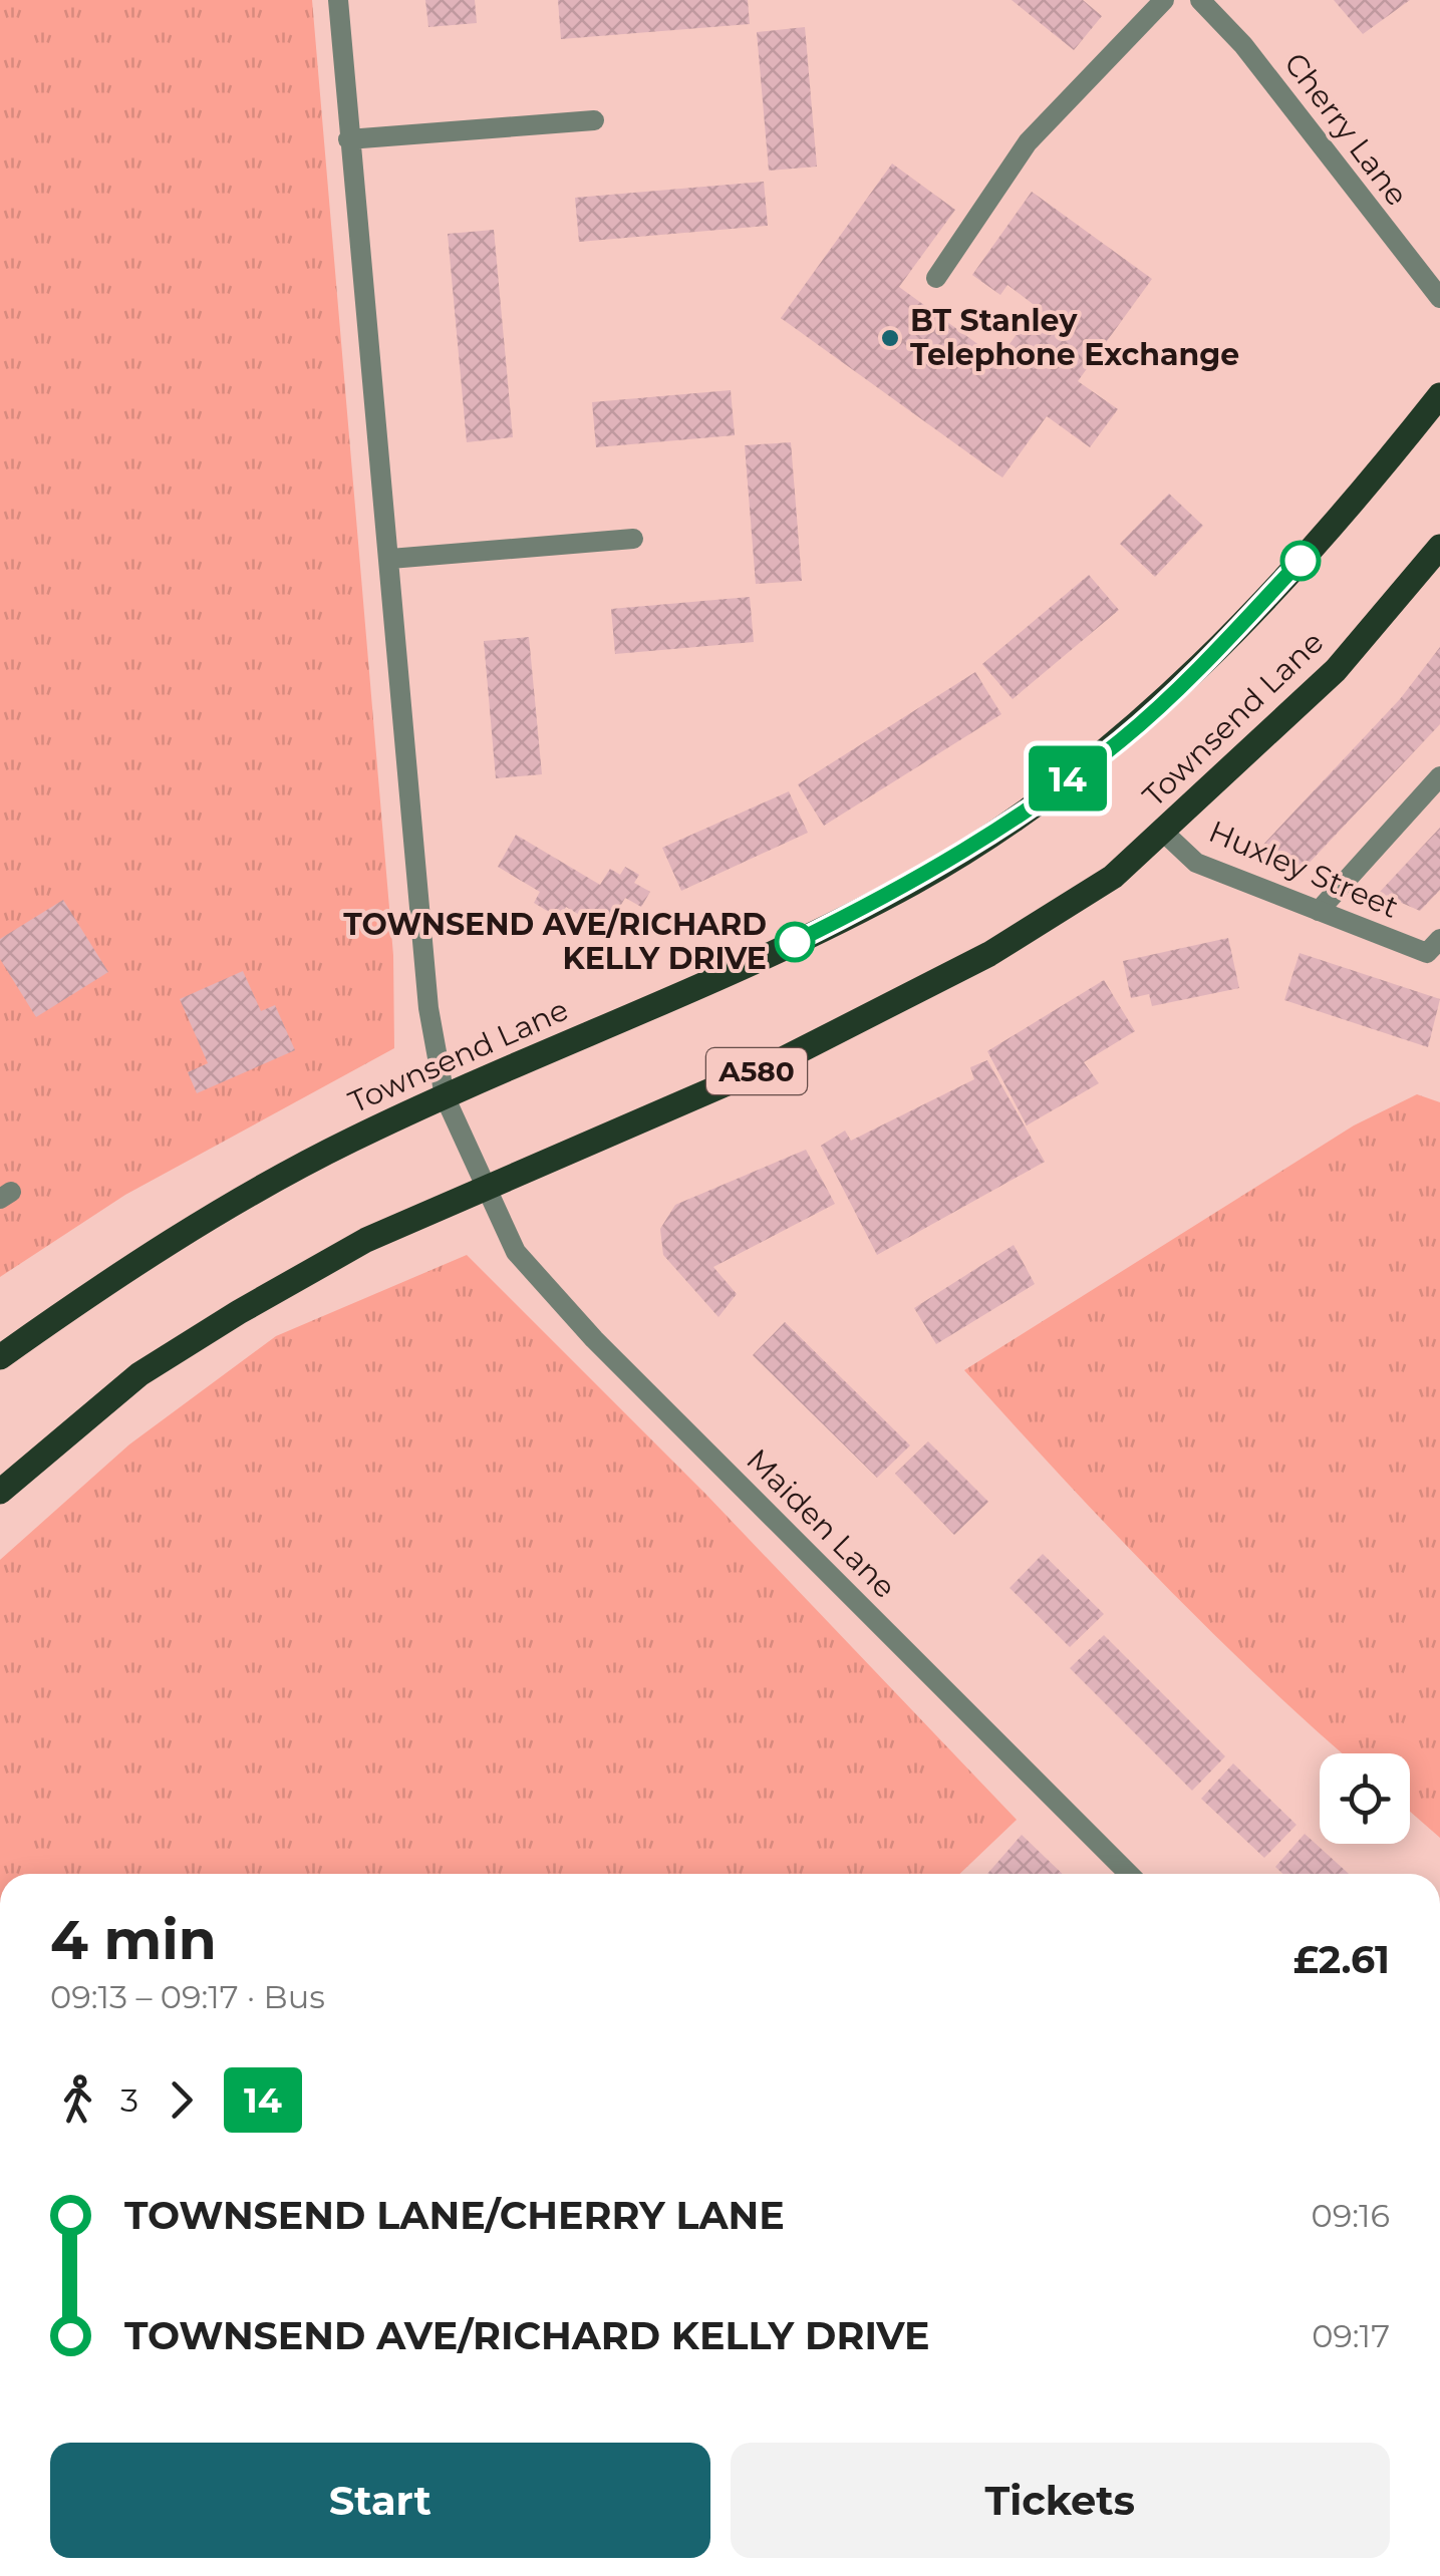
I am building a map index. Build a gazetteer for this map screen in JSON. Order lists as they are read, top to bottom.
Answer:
{
  "streets": {
    "main road": ["Townsend Lane", "A580"],
    "street": ["Cherry Lane", "Huxley Street", "Maiden Lane"]
  },
  "crossings": [
    ["Townsend Lane", "Huxley Street"],
    ["Townsend Lane", "Maiden Lane"]
  ],
  "places": ["BT Stanley Telephone Exchange", "TOWNSEND AVE/RICHARD KELLY DRIVE"],
  "lines": ["bus line 14"],
  "page": {
    "on_map": "14",
    "heading": ["4 min", "09:13 – 09:17 · Bus", "£2.61"],
    "legs": ["3", "14"],
    "list": [
      {
        "name": "TOWNSEND LANE/CHERRY LANE",
        "value": "09:16"
      },
      {
        "name": "TOWNSEND AVE/RICHARD KELLY DRIVE",
        "value": "09:17"
      }
    ],
    "buttons": ["Start", "Tickets"]
  }
}
